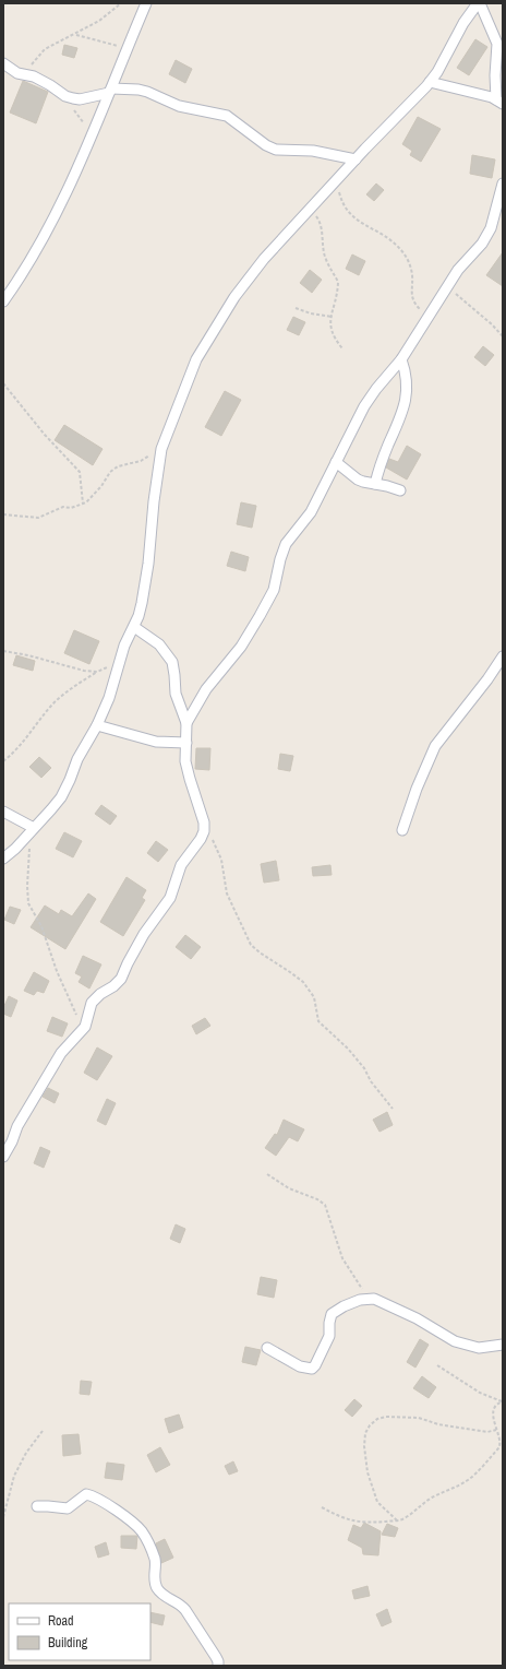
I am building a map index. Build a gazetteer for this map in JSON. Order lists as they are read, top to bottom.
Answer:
{
  "legend": ["Road", "Building"]
}
